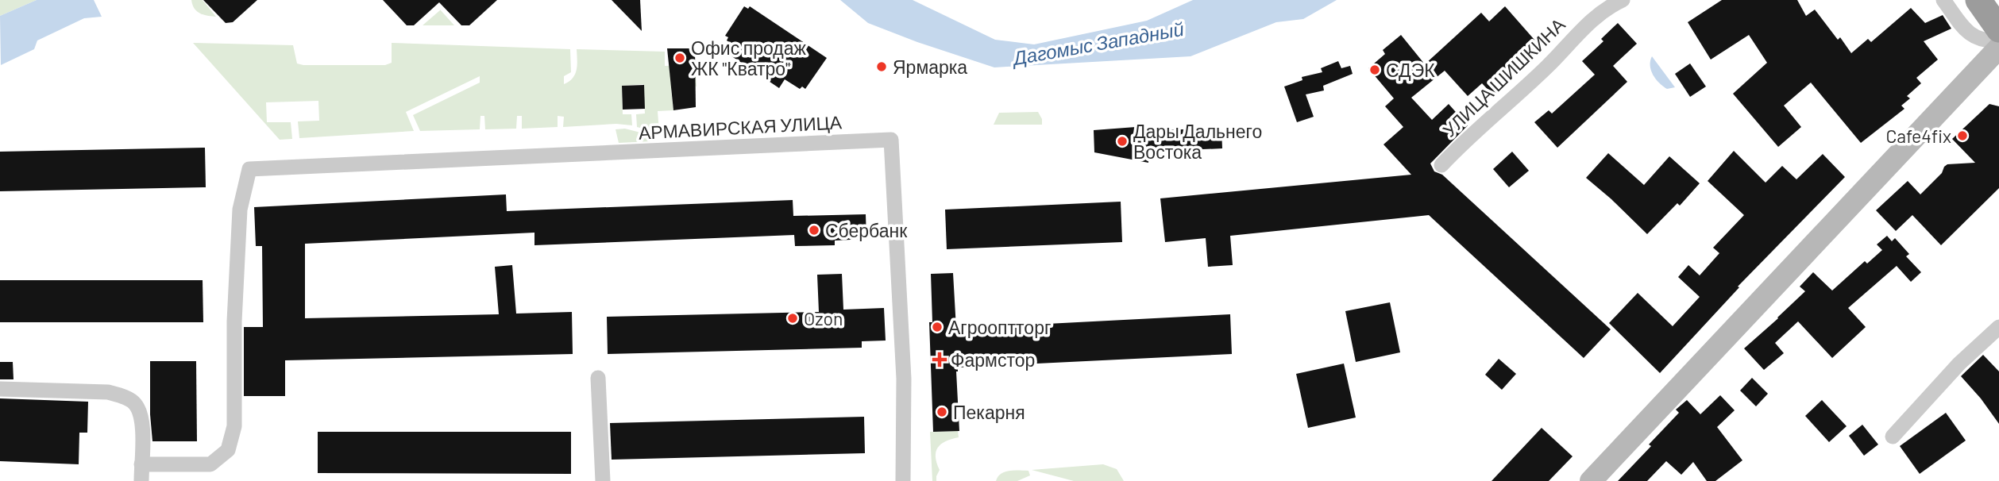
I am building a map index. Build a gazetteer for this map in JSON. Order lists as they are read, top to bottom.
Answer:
{
  "streets": {
    "street": ["УЛИЦА ШИШКИНА", "АРМАВИРСКАЯ УЛИЦА"]
  },
  "water": ["Дагомыс Западный"],
  "places": {
    "other": [
      "Офис продаж ЖК \"Кватро\"",
      "Ярмарка",
      "СДЭК",
      "Cafe4fix",
      "Дары Дальнего Востока",
      "Сбербанк",
      "Ozon",
      "Агрооптторг",
      "Пекарня"
    ],
    "health": ["Фармстор"]
  }
}
